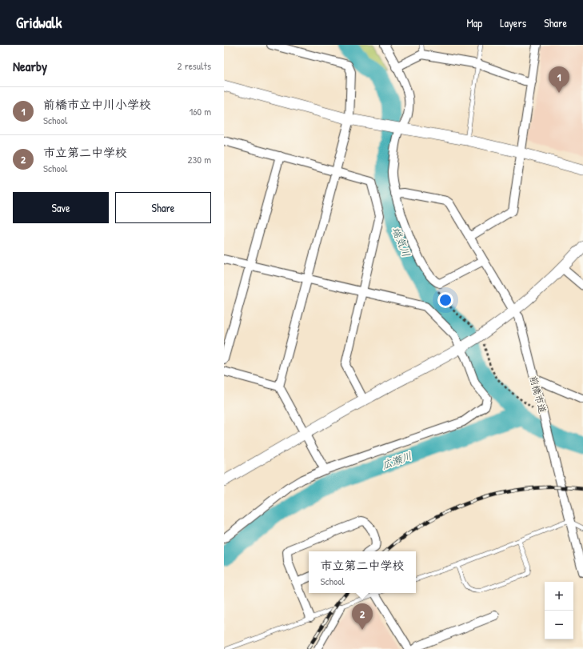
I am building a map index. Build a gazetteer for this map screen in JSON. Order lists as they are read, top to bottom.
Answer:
{
  "streets": {
    "street": ["前橋市道"]
  },
  "water": ["端気川", "広瀬川"],
  "page": {
    "header": "Gridwalk",
    "nav": ["Map", "Layers", "Share"],
    "heading": ["Nearby", "2 results"],
    "pins": ["1", "2"],
    "list": [
      {
        "mark": "1",
        "name": "前橋市立中川小学校",
        "note": "School",
        "value": "160 m"
      },
      {
        "mark": "2",
        "name": "市立第二中学校",
        "note": "School",
        "value": "230 m"
      }
    ],
    "buttons": ["Save", "Share"],
    "popup": ["市立第二中学校", "School"],
    "map_buttons": ["+", "−"]
  }
}
